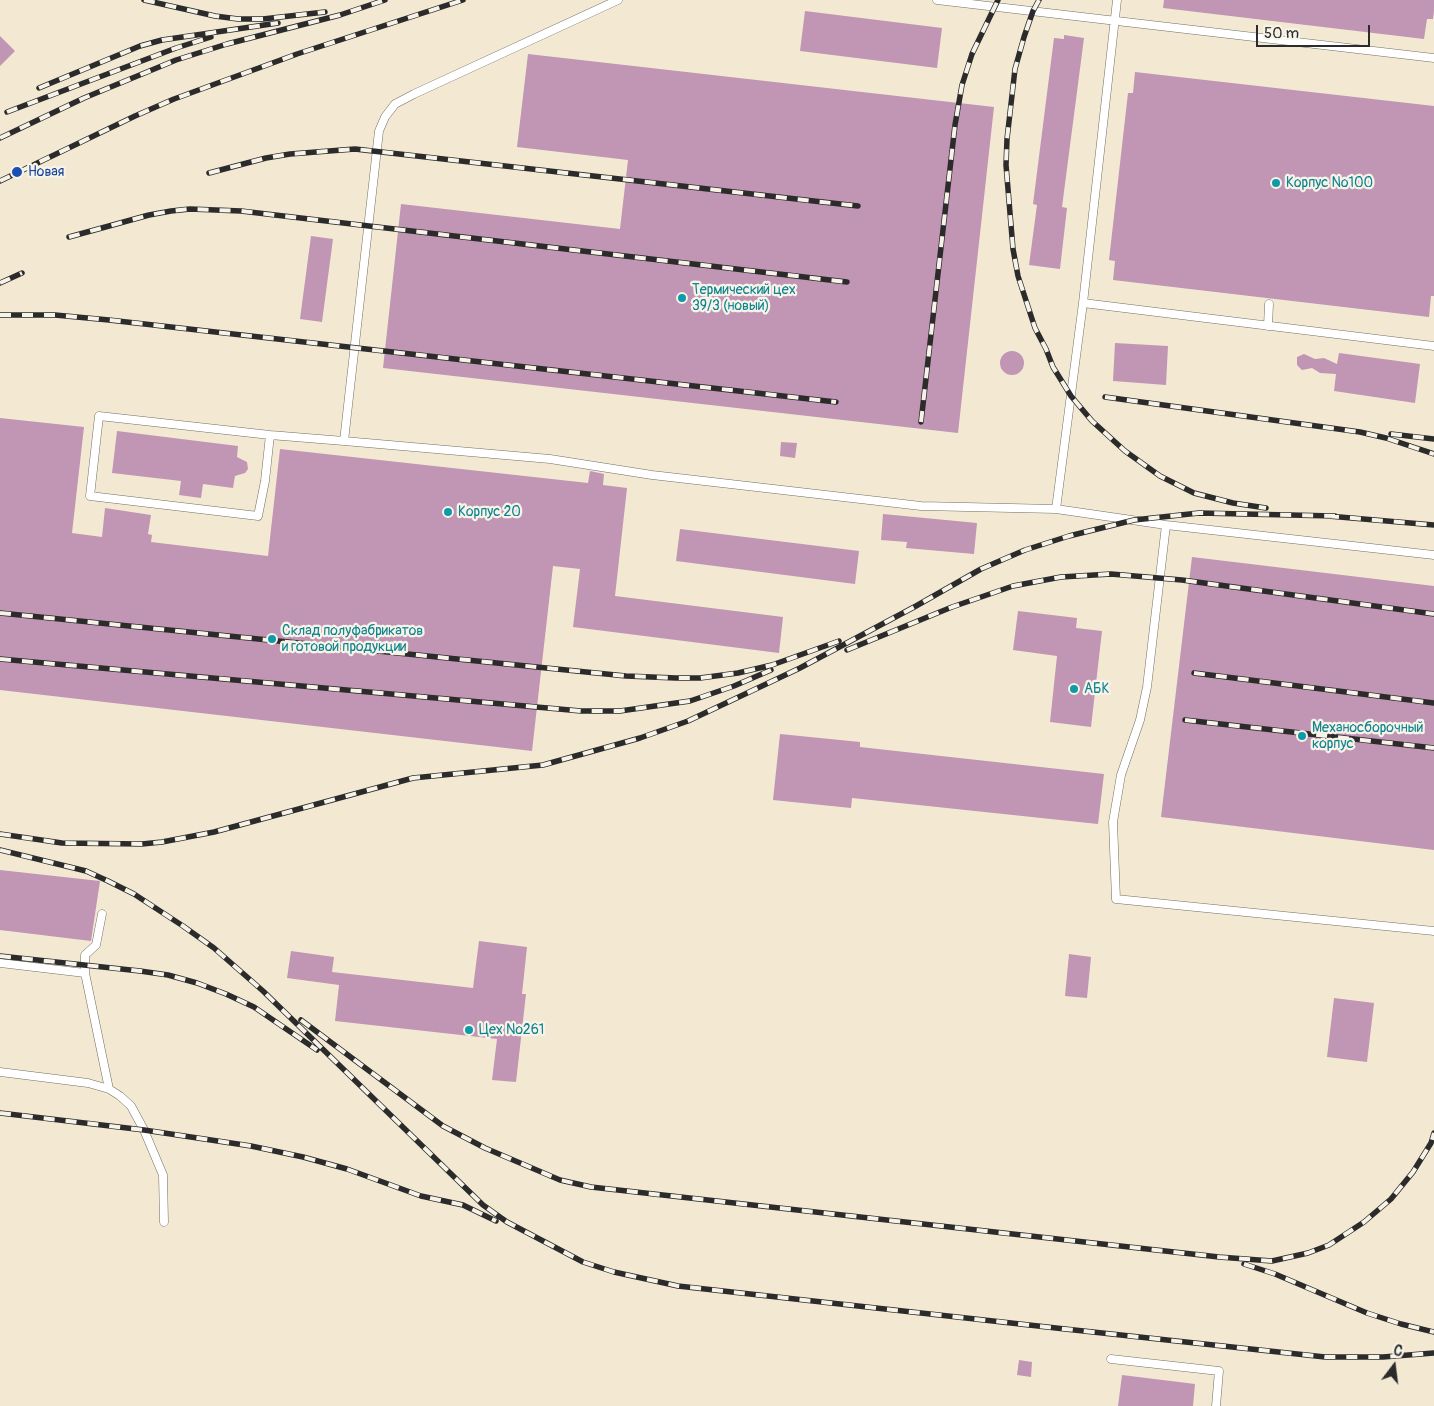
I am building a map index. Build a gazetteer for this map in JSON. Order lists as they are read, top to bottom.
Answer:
{
  "places": [
    "Новая",
    "Корпус №100",
    "Термический цех 39/3 (новый)",
    "Корпус 20",
    "Склад полуфабрикатов и готовой продукции",
    "АБК",
    "Механосборочный корпус",
    "Цех №261"
  ],
  "scale_bar": "50 m",
  "north": "top"
}
